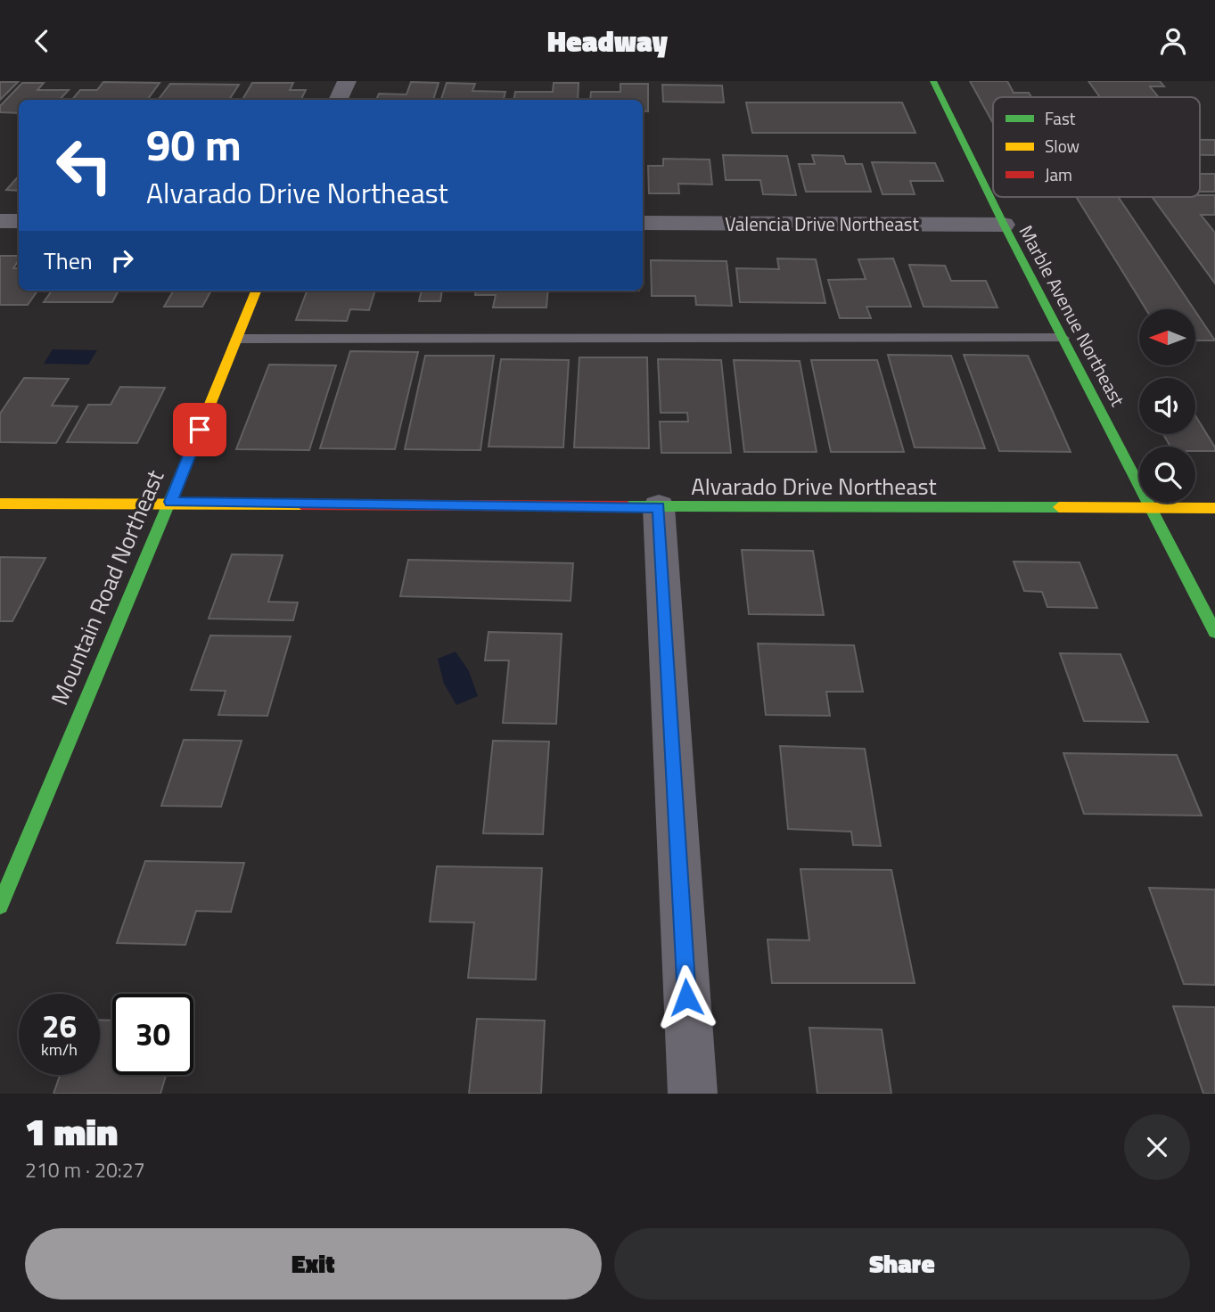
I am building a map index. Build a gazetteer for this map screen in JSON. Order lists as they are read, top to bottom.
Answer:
{
  "streets": {
    "street": [
      "Valencia Drive Northeast",
      "Marble Avenue Northeast",
      "Alvarado Drive Northeast",
      "Mountain Road Northeast"
    ]
  },
  "crossings": [
    ["Valencia Drive Northeast", "Marble Avenue Northeast"],
    ["Marble Avenue Northeast", "Alvarado Drive Northeast"],
    ["Alvarado Drive Northeast", "Mountain Road Northeast"]
  ],
  "legend": ["Fast", "Slow", "Jam"],
  "north": "left",
  "page": {
    "header": "Headway",
    "turn": ["90 m", "Alvarado Drive Northeast"],
    "then": "Then",
    "speed": "26 km/h",
    "limit": "30",
    "heading": ["1 min", "210 m · 20:27"],
    "buttons": ["Exit", "Share"]
  }
}
